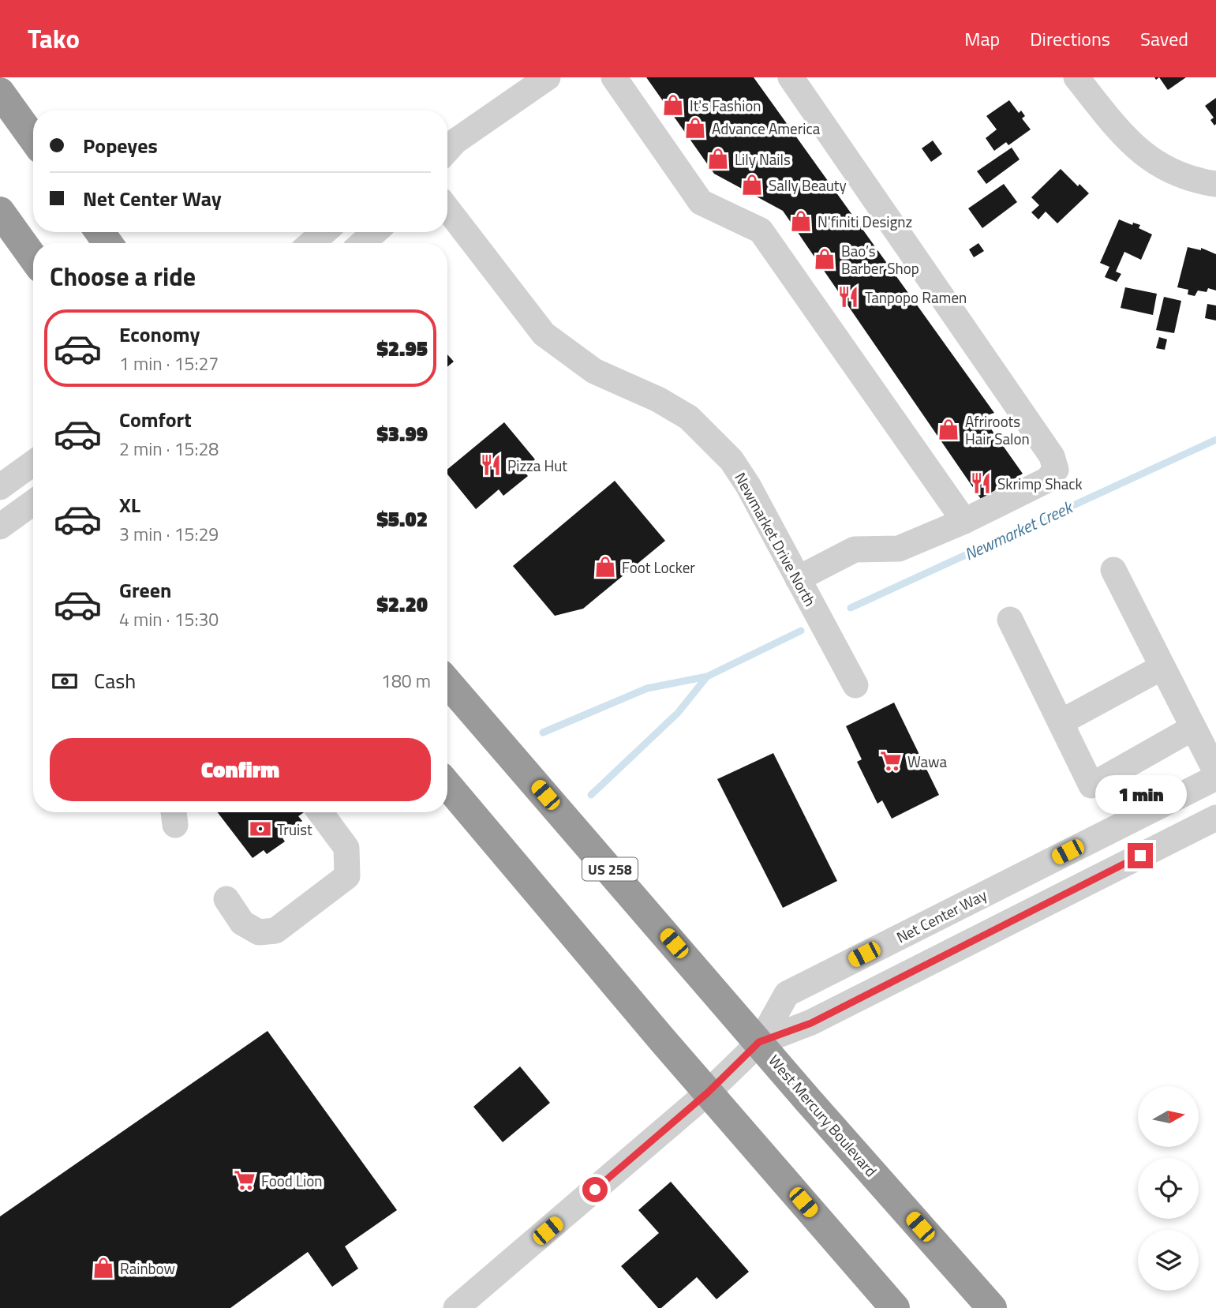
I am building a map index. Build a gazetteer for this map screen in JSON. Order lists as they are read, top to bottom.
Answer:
{
  "streets": {
    "highway": ["US 258", "West Mercury Boulevard"],
    "street": ["Newmarket Drive North", "Net Center Way"]
  },
  "crossings": [
    ["Net Center Way", "West Mercury Boulevard"]
  ],
  "water": ["Newmarket Creek"],
  "places": {
    "shop": [
      "It's Fashion",
      "Advance America",
      "Lily Nails",
      "Sally Beauty",
      "N'finiti Designz",
      "Bao’s Barber Shop",
      "Afriroots Hair Salon",
      "Foot Locker",
      "Rainbow"
    ],
    "restaurant": ["Tanpopo Ramen", "Pizza Hut", "Skrimp Shack"],
    "supermarket": ["Wawa", "Food Lion"],
    "bank": ["Truist"]
  },
  "north": "right",
  "page": {
    "header": "Tako",
    "nav": ["Map", "Directions", "Saved"],
    "banner": ["Popeyes", "Net Center Way"],
    "heading": "Choose a ride",
    "list": [
      {
        "name": "Economy",
        "note": "1 min · 15:27",
        "value": "$2.95"
      },
      {
        "name": "Comfort",
        "note": "2 min · 15:28",
        "value": "$3.99"
      },
      {
        "name": "XL",
        "note": "3 min · 15:29",
        "value": "$5.02"
      },
      {
        "name": "Green",
        "note": "4 min · 15:30",
        "value": "$2.20"
      }
    ],
    "pay": ["Cash", "180 m"],
    "buttons": "Confirm",
    "bubble": "1 min"
  }
}
